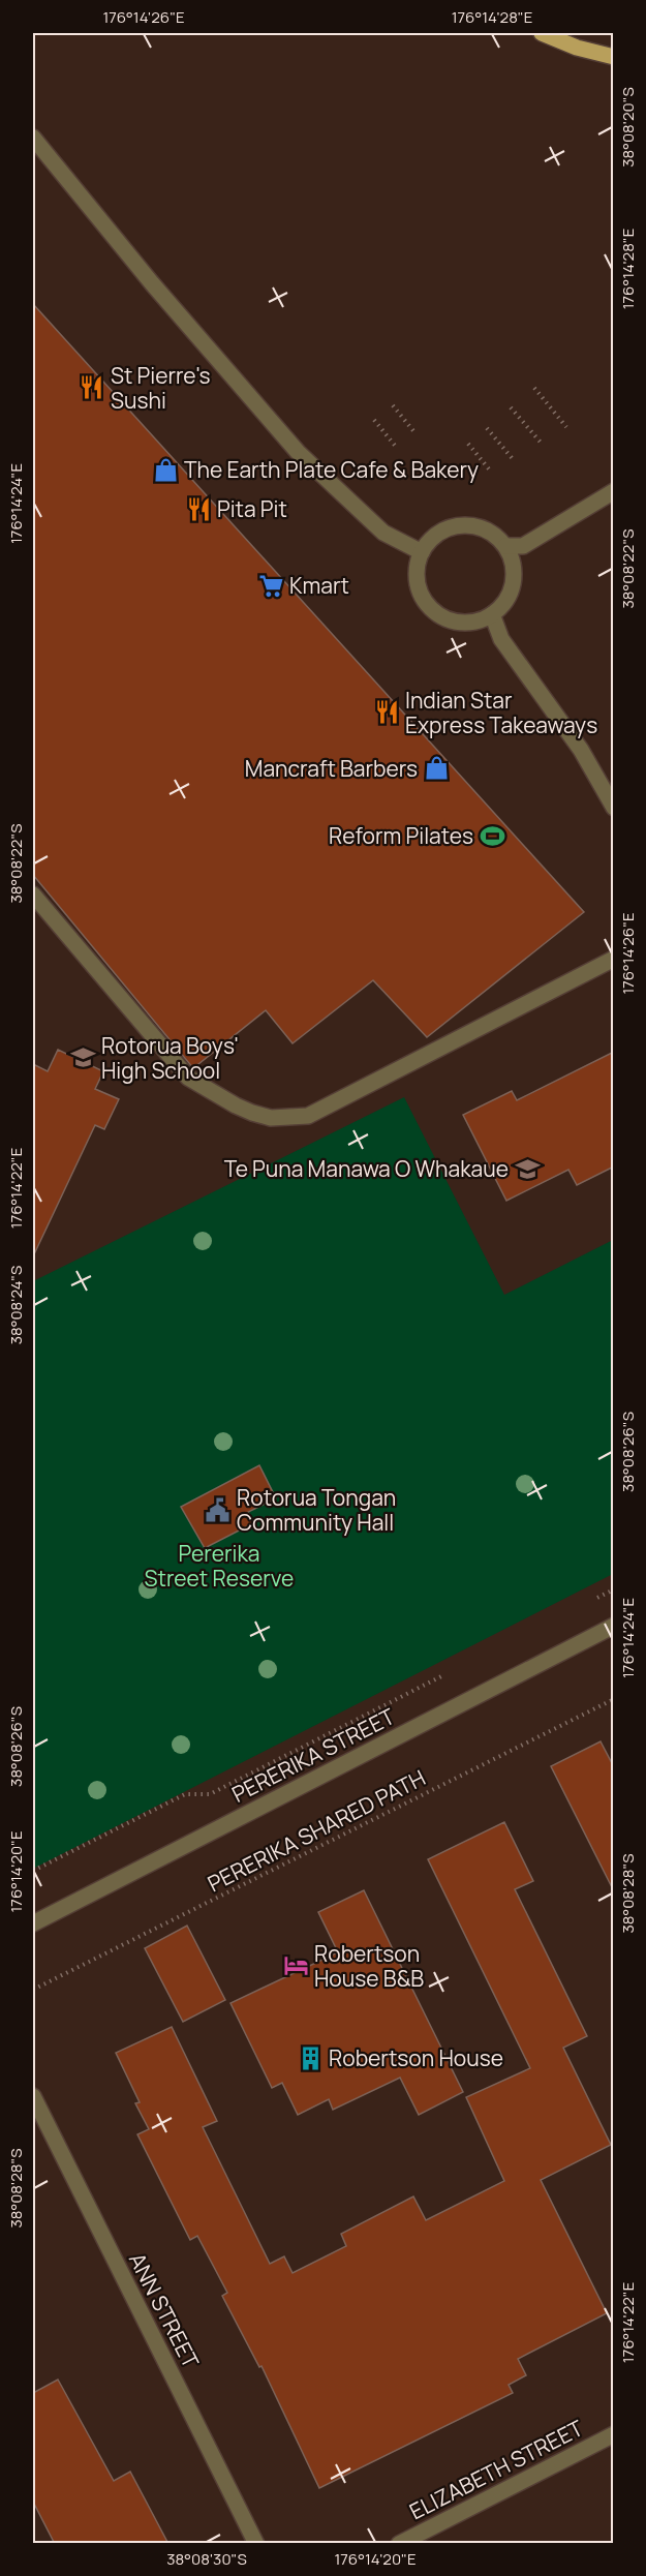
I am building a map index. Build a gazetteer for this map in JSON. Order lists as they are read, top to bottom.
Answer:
{
  "streets": {
    "street": ["PERERIKA STREET", "ANN STREET", "ELIZABETH STREET"],
    "path": ["PERERIKA SHARED PATH"]
  },
  "parks": ["Pererika Street Reserve"],
  "places": {
    "restaurant": ["St Pierre's Sushi", "Pita Pit", "Indian Star Express Takeaways"],
    "shop": ["The Earth Plate Cafe & Bakery", "Mancraft Barbers"],
    "supermarket": ["Kmart"],
    "sports": ["Reform Pilates"],
    "school or university": ["Rotorua Boys' High School", "Te Puna Manawa O Whakaue"],
    "public building": ["Rotorua Tongan Community Hall"],
    "hotel": ["Robertson House B&B"],
    "building": ["Robertson House"]
  },
  "coordinates": [
    "176°14'26\"E",
    "176°14'28\"E",
    "38°08'20\"S",
    "176°14'24\"E",
    "38°08'22\"S",
    "176°14'22\"E",
    "38°08'24\"S",
    "38°08'26\"S",
    "176°14'20\"E",
    "38°08'28\"S",
    "38°08'30\"S"
  ]
}
